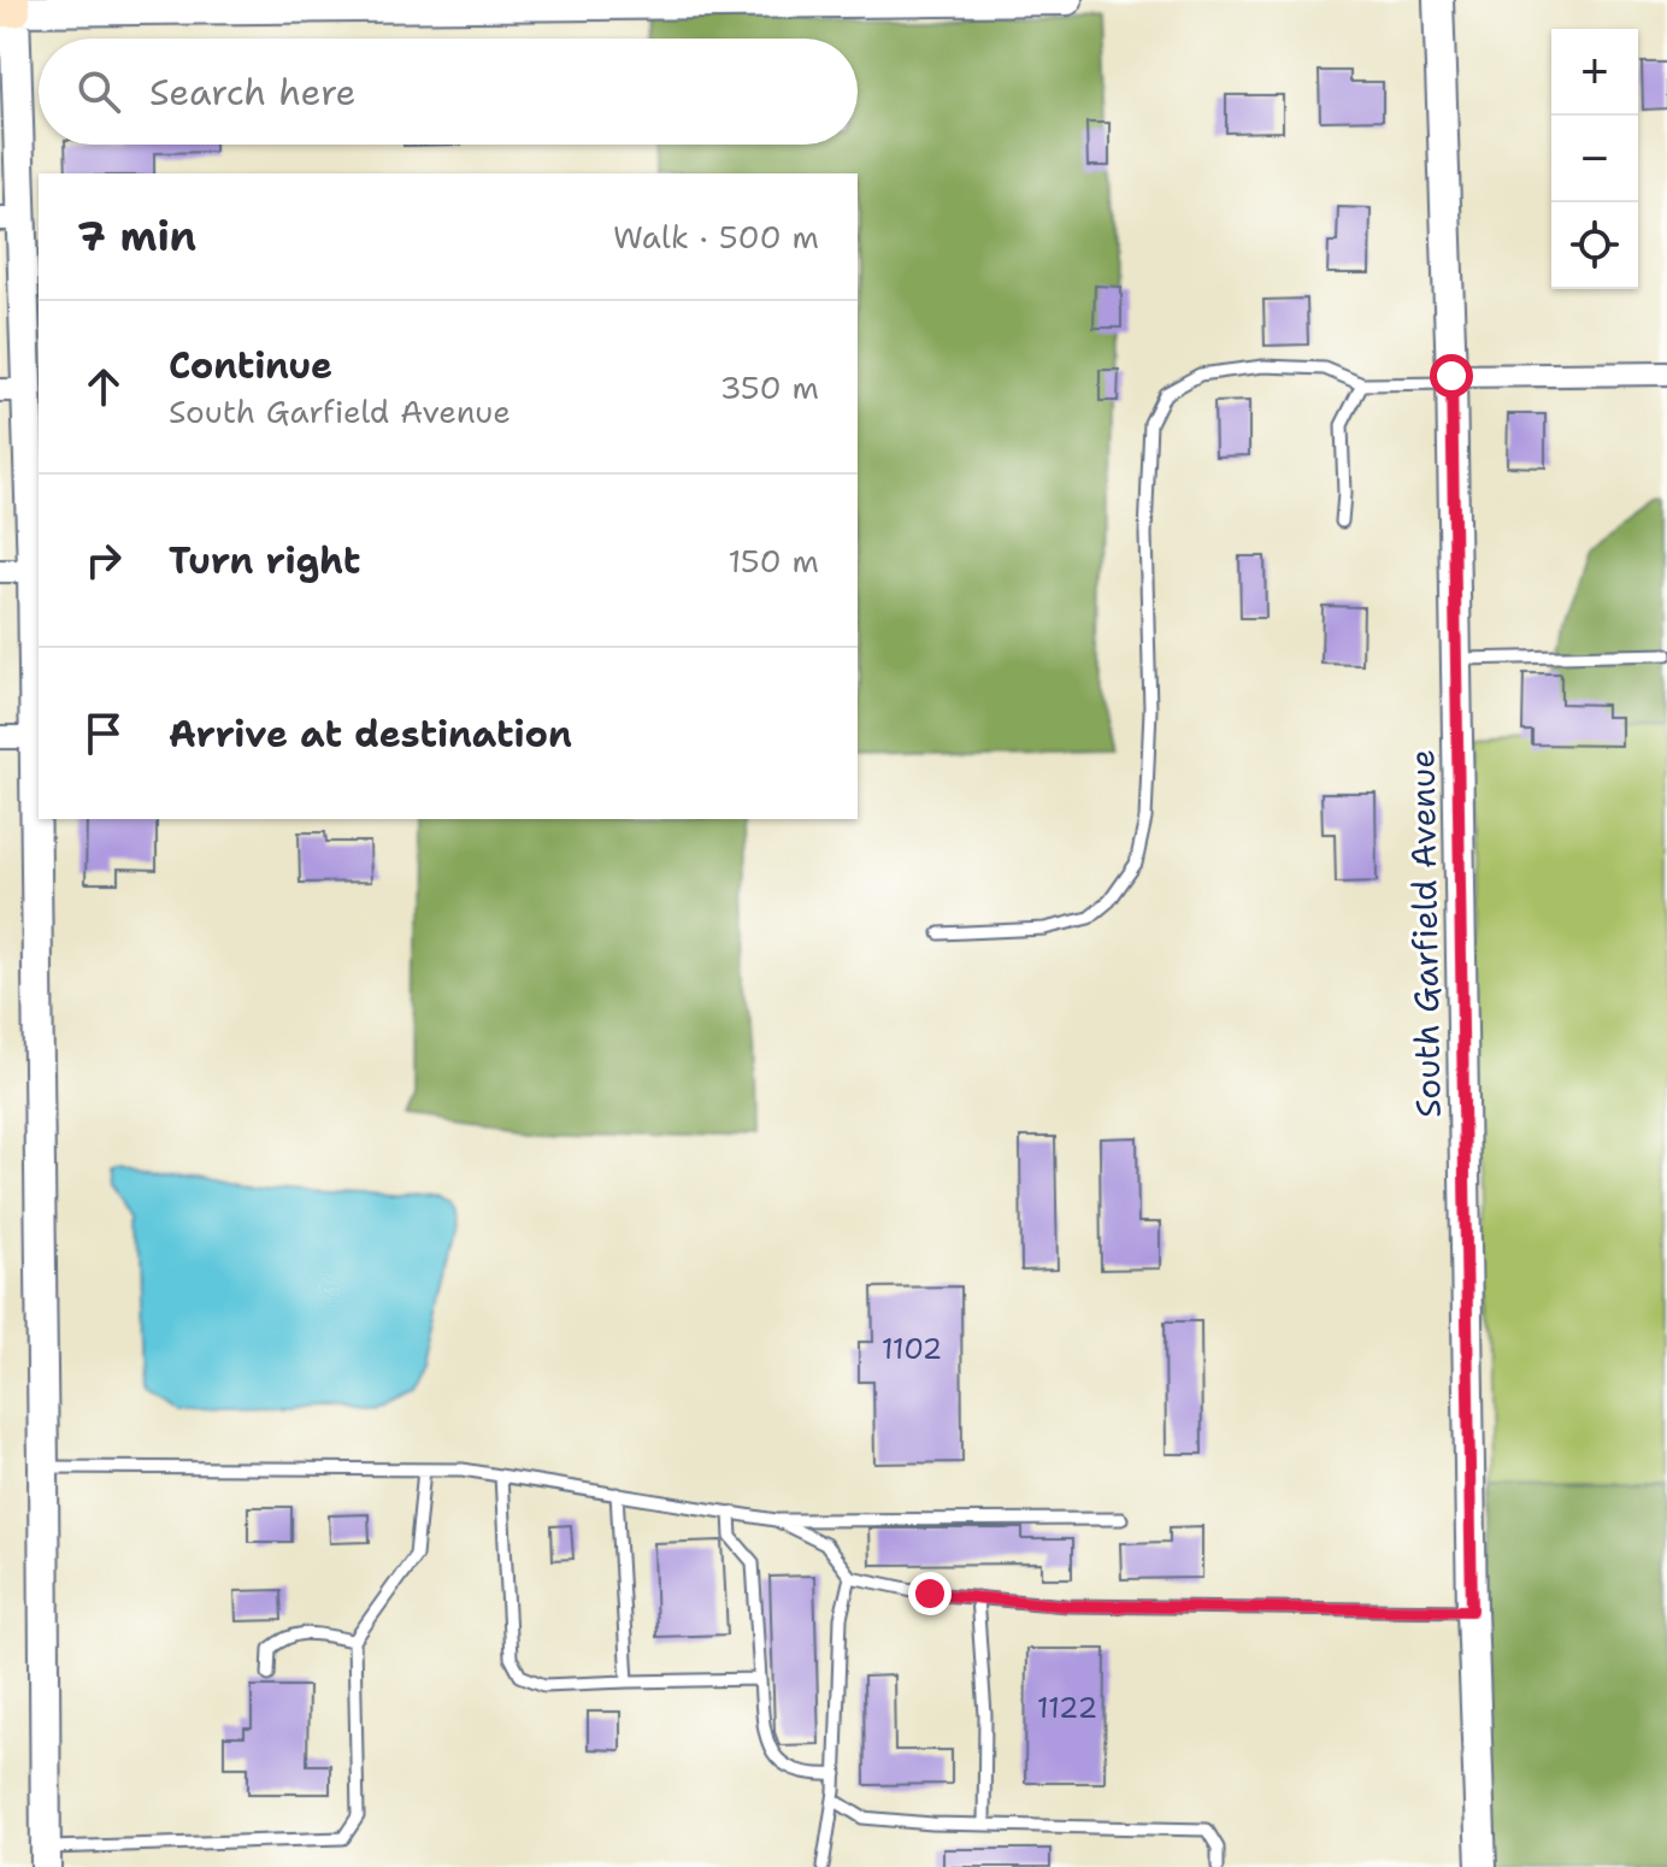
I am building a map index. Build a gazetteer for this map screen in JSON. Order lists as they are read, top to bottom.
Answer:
{
  "streets": {
    "street": ["South Garfield Avenue"]
  },
  "house_numbers": ["1102", "1122"],
  "page": {
    "map_buttons": ["+", "−"],
    "search": "Search here",
    "heading": ["7 min", "Walk · 500 m"],
    "list": [
      ["Continue", "South Garfield Avenue", "350 m"],
      ["Turn right", "150 m"],
      "Arrive at destination"
    ]
  }
}
